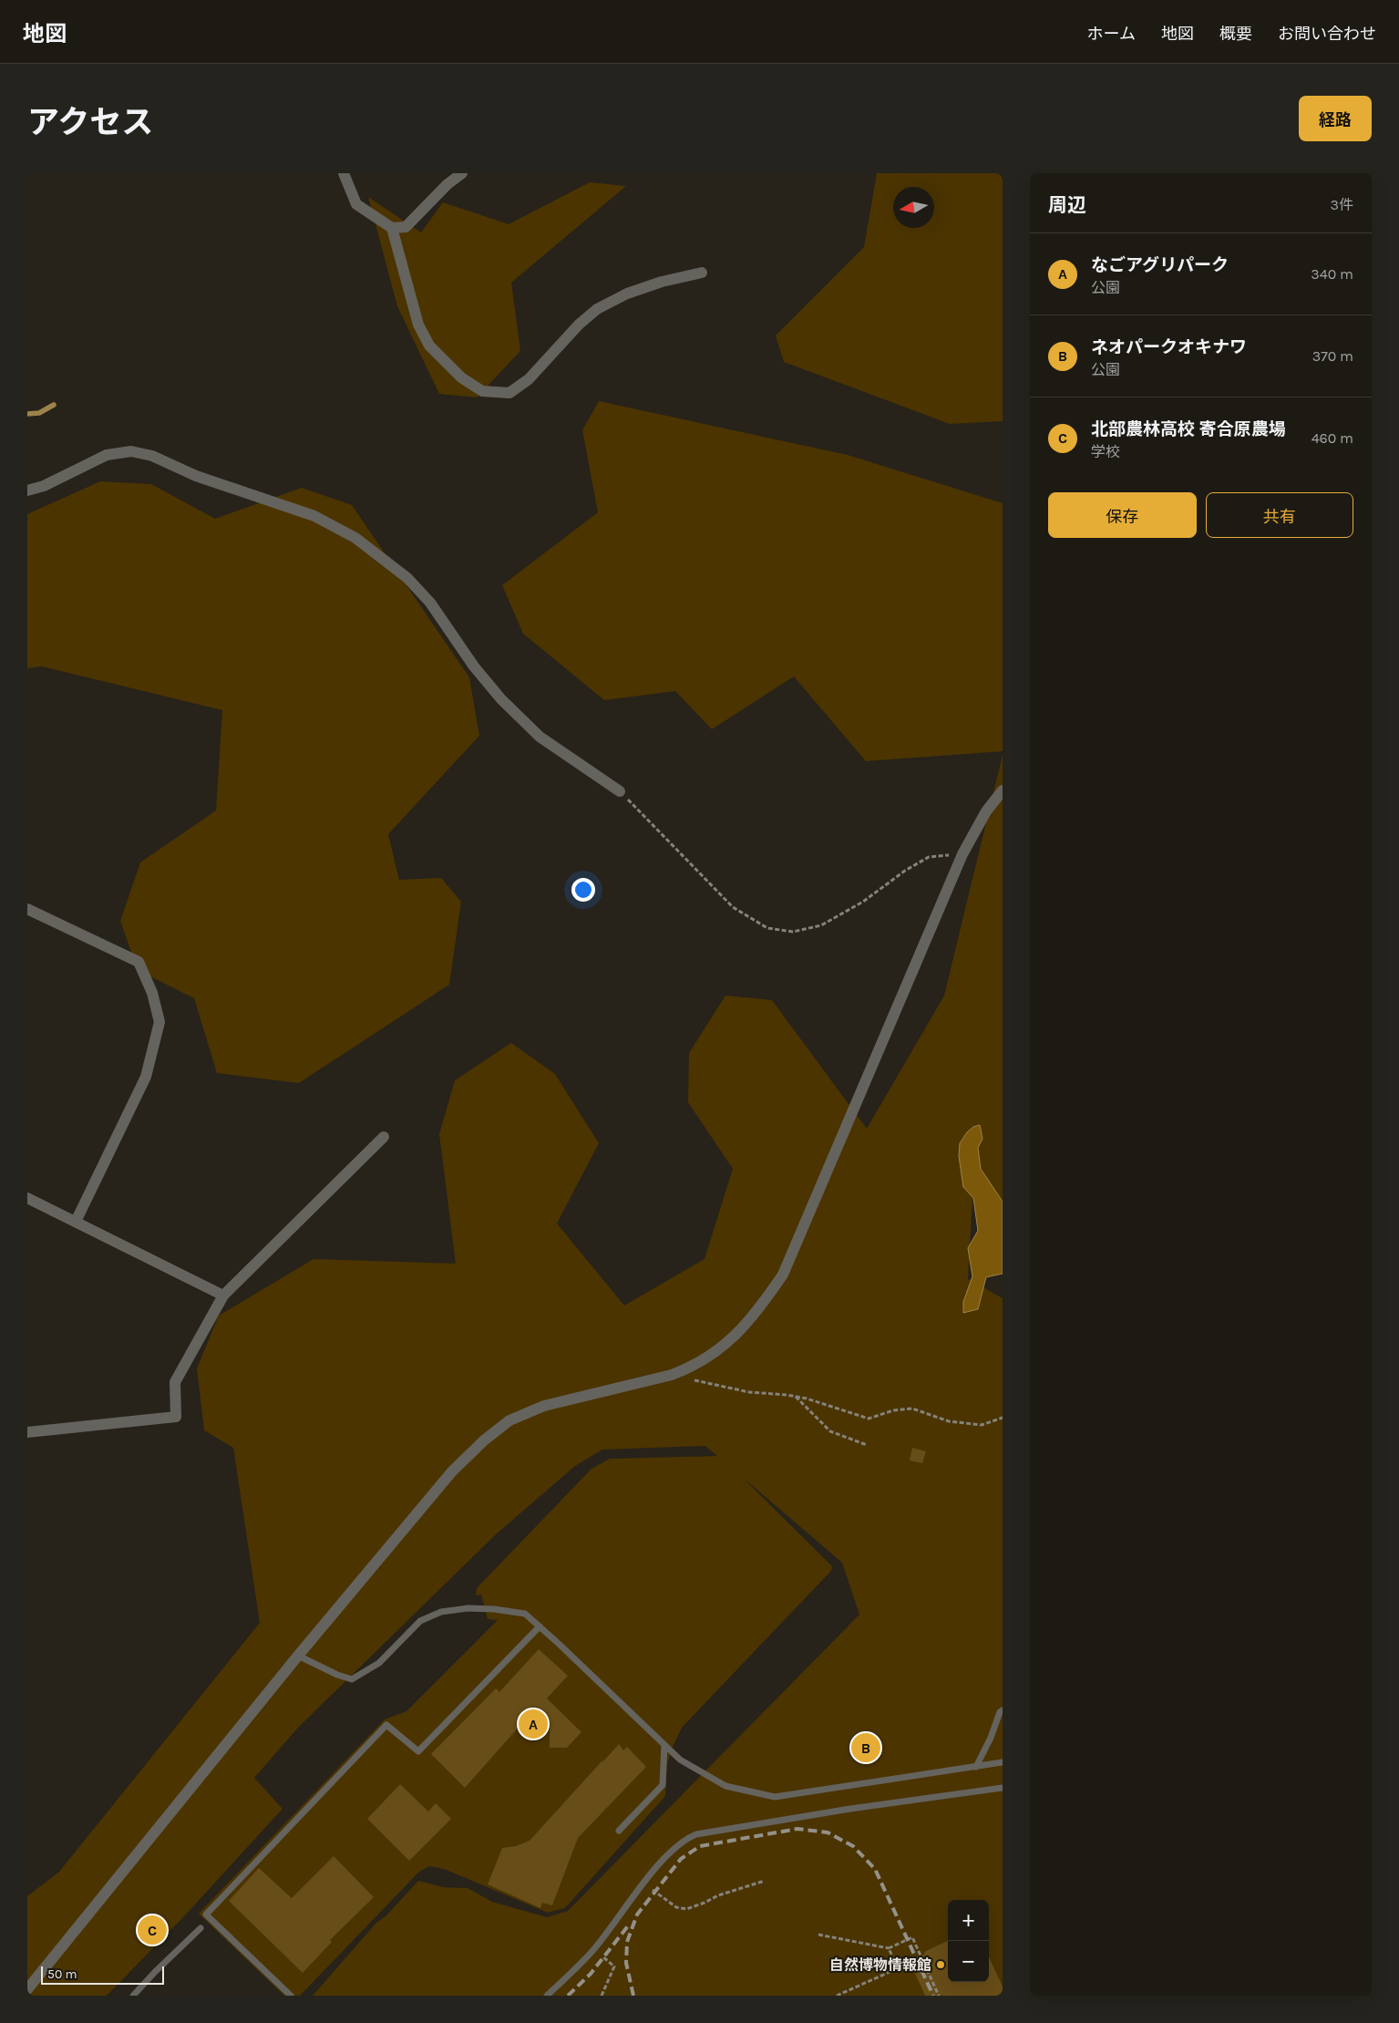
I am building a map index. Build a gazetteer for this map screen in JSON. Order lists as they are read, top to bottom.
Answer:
{
  "places": ["自然博物情報館"],
  "scale_bar": "50 m",
  "north": "left",
  "page": {
    "header": "地図",
    "nav": [
      "ホーム",
      "地図",
      "概要",
      "お問い合わせ"
    ],
    "title": "アクセス",
    "buttons": [
      "経路",
      ["保存", "共有"]
    ],
    "heading": ["周辺", "3件"],
    "list": [
      {
        "mark": "A",
        "name": "なごアグリパーク",
        "note": "公園",
        "value": "340 m"
      },
      {
        "mark": "B",
        "name": "ネオパークオキナワ",
        "note": "公園",
        "value": "370 m"
      },
      {
        "mark": "C",
        "name": "北部農林高校 寄合原農場",
        "note": "学校",
        "value": "460 m"
      }
    ],
    "pins": ["A", "B", "C"],
    "map_buttons": ["+", "−"],
    "scale": "50 m"
  }
}
